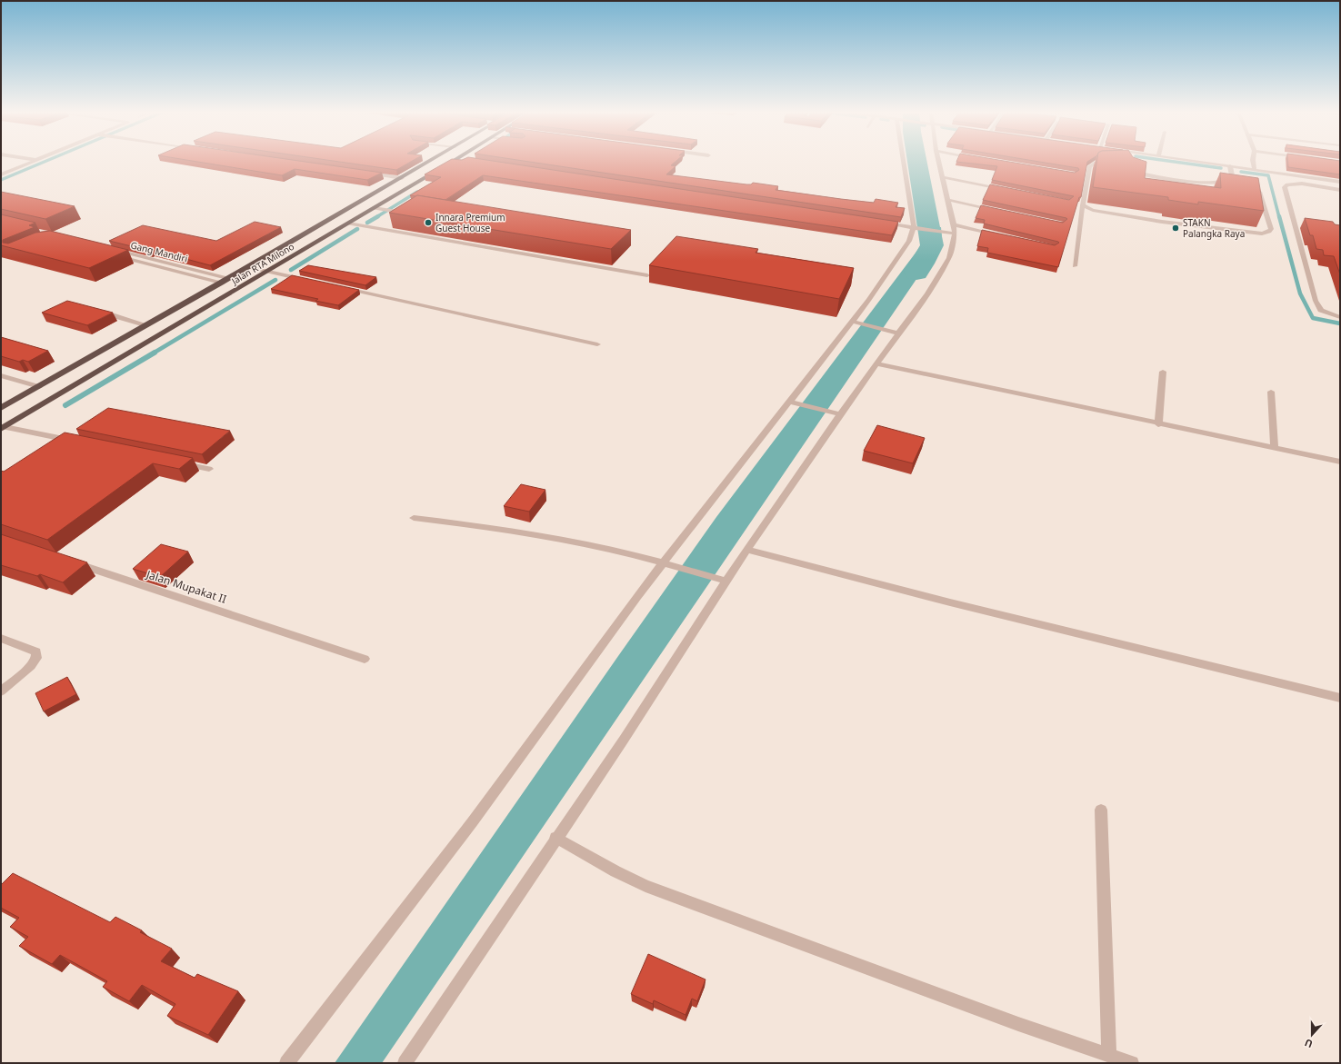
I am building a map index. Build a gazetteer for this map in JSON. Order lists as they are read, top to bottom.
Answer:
{
  "streets": {
    "highway": ["Jalan RTA Milono"],
    "street": ["Gang Mandiri", "Jalan Mupakat II"]
  },
  "crossings": [
    ["Gang Mandiri", "Jalan RTA Milono"]
  ],
  "places": ["Innara Premium Guest House", "STAKN Palangka Raya"],
  "north": "bottom"
}
